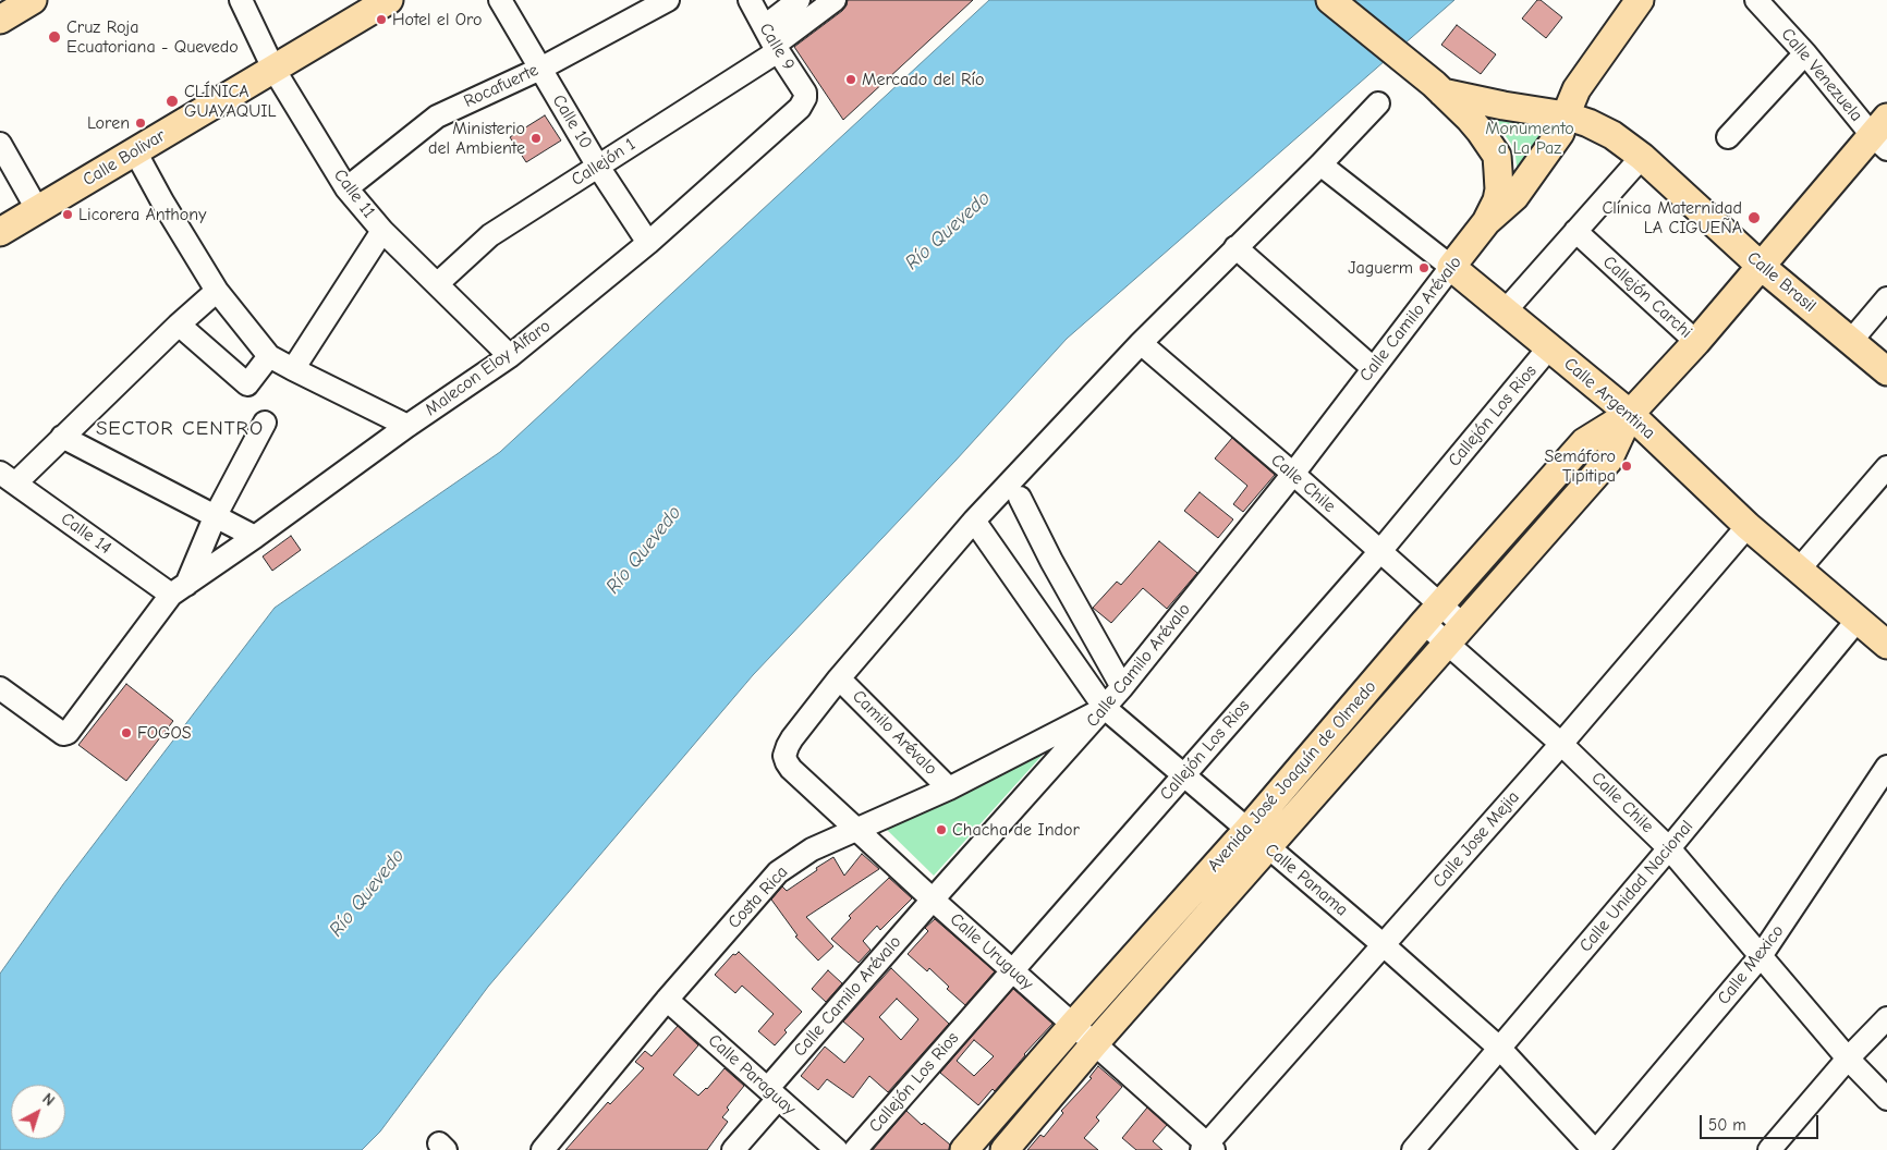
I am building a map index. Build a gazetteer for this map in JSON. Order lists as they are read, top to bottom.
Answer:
{
  "streets": {
    "main road": [
      "Calle Bolivar",
      "Calle Brasil",
      "Calle Camilo Arévalo",
      "Calle Argentina",
      "Avenida José Joaquín de Olmedo"
    ],
    "street": [
      "Calle 9",
      "Calle Venezuela",
      "Rocafuerte",
      "Calle 10",
      "Callejón 1",
      "Calle 11",
      "Callejón Carchi",
      "Malecon Eloy Alfaro",
      "Callejón Los Rios",
      "Calle Chile",
      "Calle 14",
      "Camilo Arévalo",
      "Calle Jose Mejia",
      "Calle Panama",
      "Calle Unidad Nacional",
      "Costa Rica",
      "Calle Uruguay",
      "Calle Mexico",
      "Calle Paraguay"
    ]
  },
  "crossings": [
    ["Calle 9", "Callejón 1"],
    ["Calle 9", "Malecon Eloy Alfaro"],
    ["Calle Venezuela", "Avenida José Joaquín de Olmedo"],
    ["Rocafuerte", "Calle 10"],
    ["Rocafuerte", "Calle 11"],
    ["Calle 10", "Callejón 1"],
    ["Calle 10", "Malecon Eloy Alfaro"],
    ["Calle Bolivar", "Calle 11"],
    ["Callejón 1", "Calle 11"],
    ["Calle 11", "Malecon Eloy Alfaro"],
    ["Calle Brasil", "Calle Camilo Arévalo"],
    ["Calle Brasil", "Avenida José Joaquín de Olmedo"],
    ["Callejón Carchi", "Avenida José Joaquín de Olmedo"],
    ["Calle Camilo Arévalo", "Calle Argentina"],
    ["Calle Camilo Arévalo", "Calle Chile"],
    ["Calle Camilo Arévalo", "Calle Panama"],
    ["Calle Camilo Arévalo", "Costa Rica"],
    ["Calle Camilo Arévalo", "Calle Uruguay"],
    ["Calle Camilo Arévalo", "Calle Paraguay"],
    ["Malecon Eloy Alfaro", "Calle 14"],
    ["Calle Argentina", "Callejón Los Rios"],
    ["Calle Argentina", "Avenida José Joaquín de Olmedo"],
    ["Calle Argentina", "Calle Jose Mejia"],
    ["Calle Argentina", "Calle Unidad Nacional"],
    ["Callejón Los Rios", "Calle Chile"],
    ["Callejón Los Rios", "Calle Panama"],
    ["Callejón Los Rios", "Calle Uruguay"],
    ["Calle Chile", "Avenida José Joaquín de Olmedo"],
    ["Calle Chile", "Calle Jose Mejia"],
    ["Calle Chile", "Calle Unidad Nacional"],
    ["Calle Chile", "Calle Mexico"],
    ["Camilo Arévalo", "Costa Rica"],
    ["Camilo Arévalo", "Calle Uruguay"],
    ["Avenida José Joaquín de Olmedo", "Calle Panama"],
    ["Avenida José Joaquín de Olmedo", "Calle Uruguay"],
    ["Calle Jose Mejia", "Calle Panama"],
    ["Calle Jose Mejia", "Calle Uruguay"],
    ["Calle Panama", "Calle Unidad Nacional"],
    ["Calle Panama", "Costa Rica"],
    ["Calle Panama", "Calle Mexico"],
    ["Costa Rica", "Calle Uruguay"],
    ["Costa Rica", "Calle Paraguay"]
  ],
  "districts": ["SECTOR CENTRO"],
  "water": ["Río Quevedo"],
  "parks": ["Monumento a La Paz"],
  "places": [
    "Hotel el Oro",
    "Cruz Roja Ecuatoriana - Quevedo",
    "Mercado del Río",
    "CLÍNICA GUAYAQUIL",
    "Loren",
    "Ministerio del Ambiente",
    "Licorera Anthony",
    "Clínica Maternidad LA CIGUEÑA",
    "Jaguerm",
    "Semáforo Tipitipa",
    "FOGOS",
    "Chacha de Indor"
  ],
  "scale_bar": "50 m",
  "north": "top right"
}
